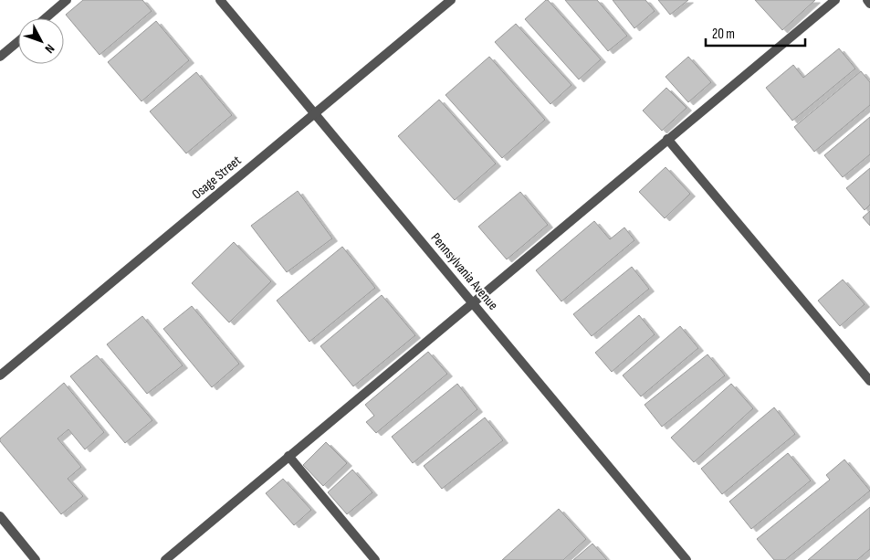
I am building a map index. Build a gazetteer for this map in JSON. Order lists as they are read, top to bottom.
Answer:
{
  "streets": {
    "street": ["Osage Street", "Pennsylvania Avenue"]
  },
  "crossings": [
    ["Osage Street", "Pennsylvania Avenue"]
  ],
  "scale_bar": "20 m",
  "north": "bottom right"
}
